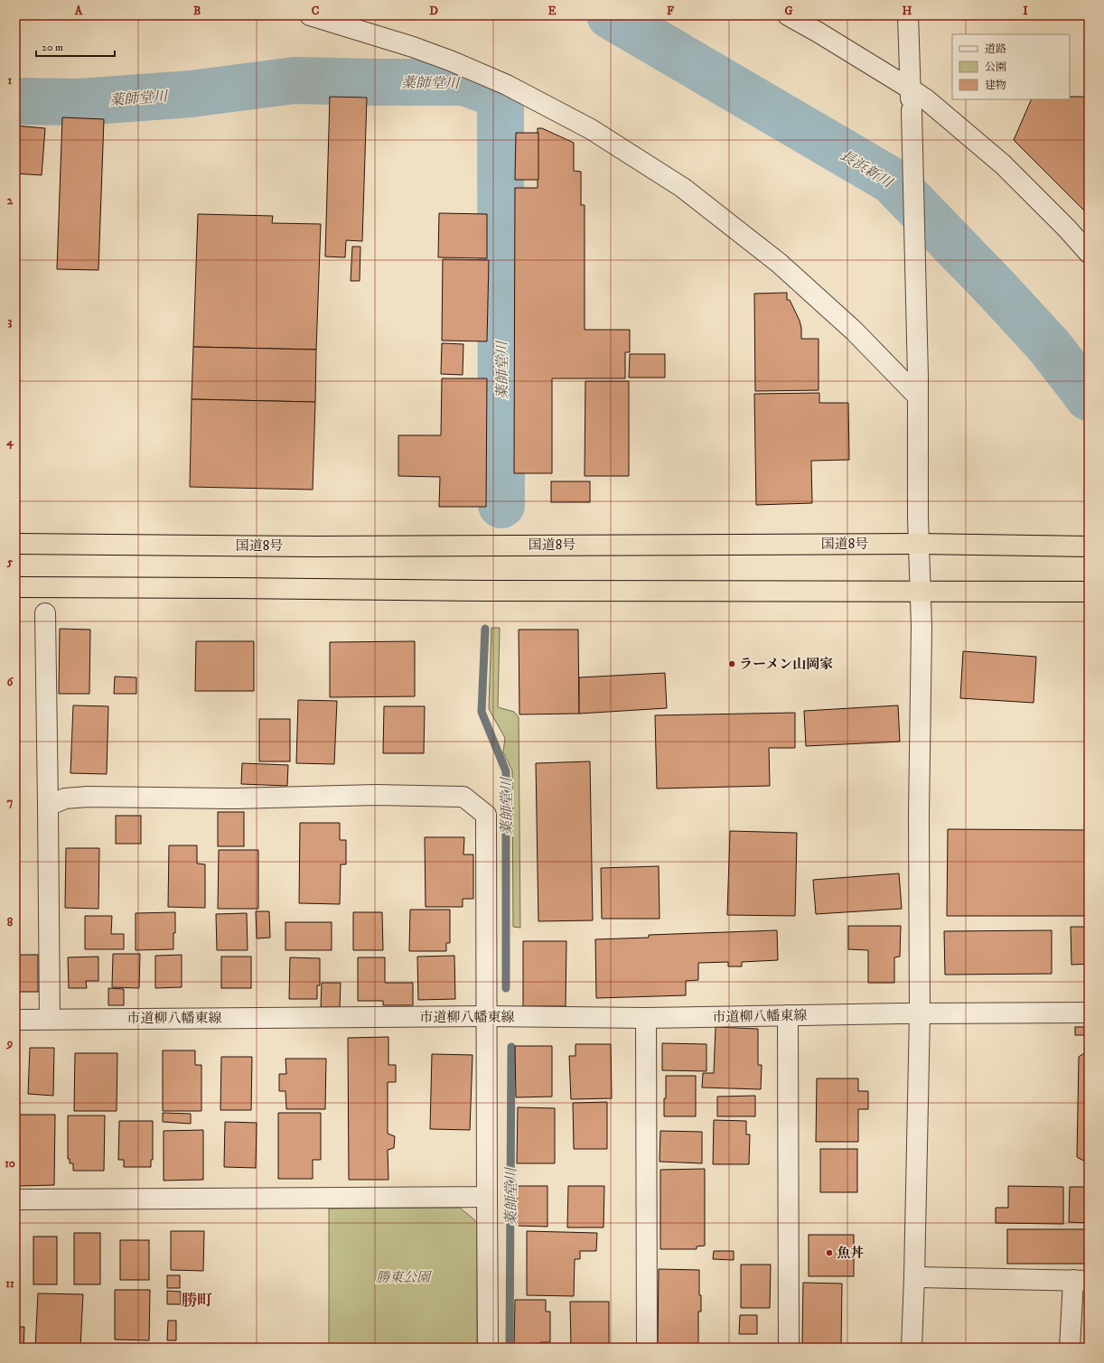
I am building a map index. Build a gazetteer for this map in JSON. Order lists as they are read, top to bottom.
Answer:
{
  "streets": {
    "highway": ["国道8号"],
    "street": ["市道柳八幡東線"]
  },
  "districts": ["勝町"],
  "water": ["薬師堂川", "長浜新川"],
  "parks": ["勝東公園"],
  "places": ["ラーメン山岡家", "魚丼"],
  "legend": ["道路", "公園", "建物"],
  "scale_bar": "20 m",
  "grid": {
    "columns": [
      "A",
      "B",
      "C",
      "D",
      "E",
      "F",
      "G",
      "H",
      "I"
    ],
    "rows": [
      "1",
      "2",
      "3",
      "4",
      "5",
      "6",
      "7",
      "8",
      "9",
      "10",
      "11"
    ]
  }
}
